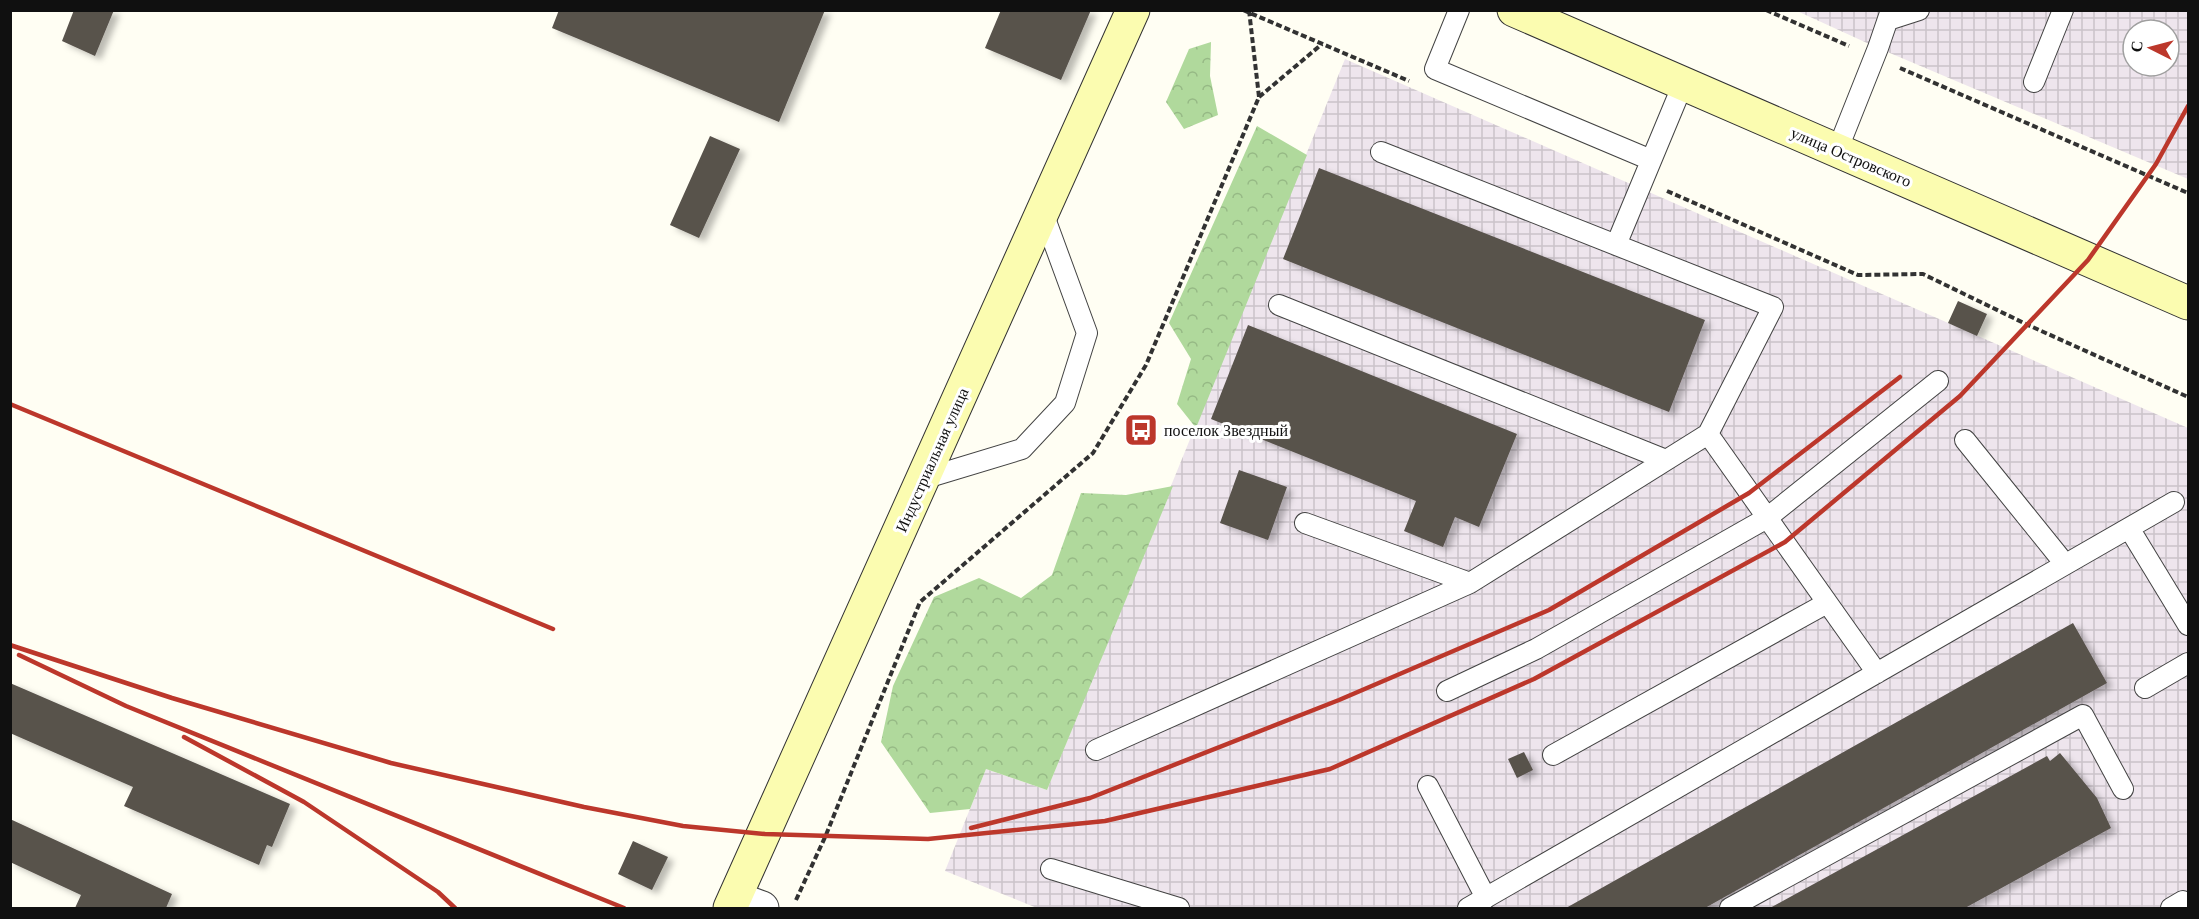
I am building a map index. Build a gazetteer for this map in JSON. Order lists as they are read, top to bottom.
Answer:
{
  "streets": {
    "main road": ["улица Островского", "Индустриальная улица"]
  },
  "places": {
    "bus stop": ["поселок Звездный"]
  },
  "north": "left"
}
